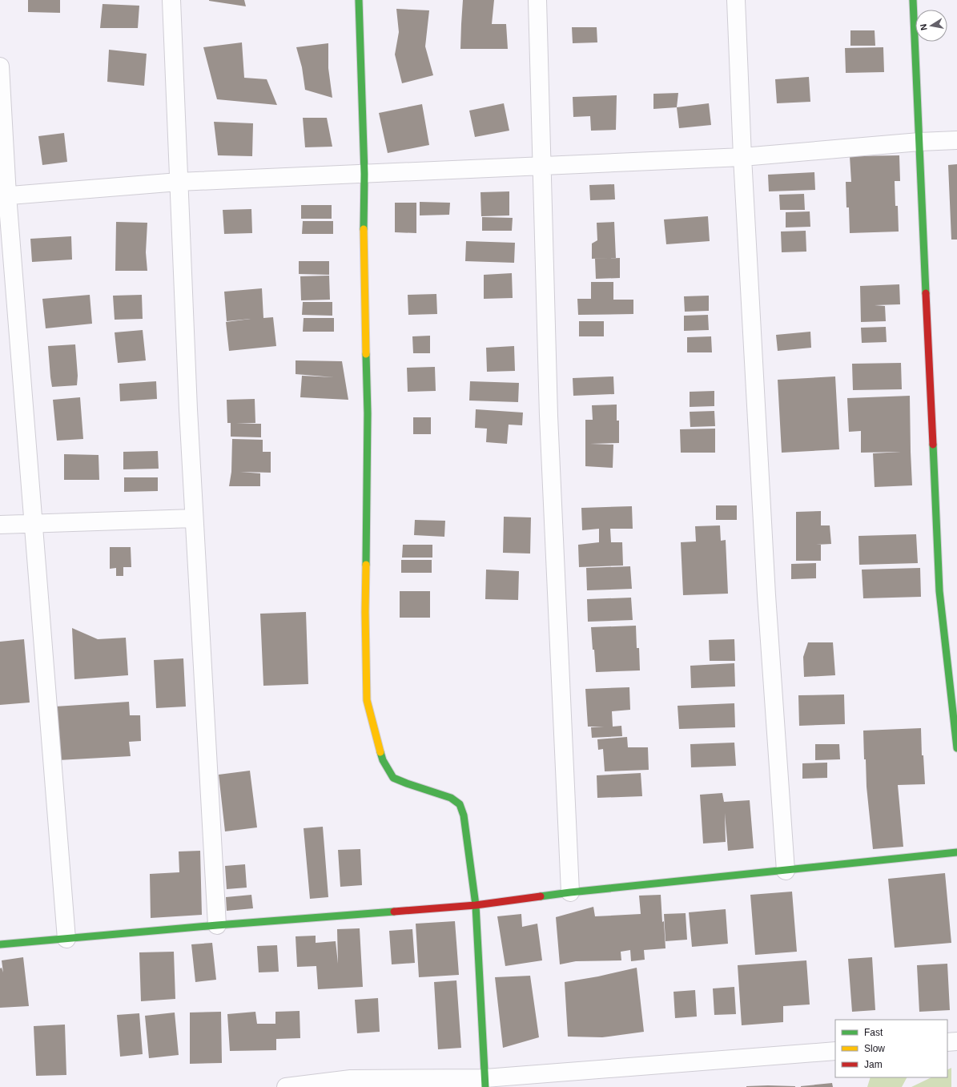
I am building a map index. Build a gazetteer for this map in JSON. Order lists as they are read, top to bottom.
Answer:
{
  "legend": ["Fast", "Slow", "Jam"],
  "north": "left"
}
